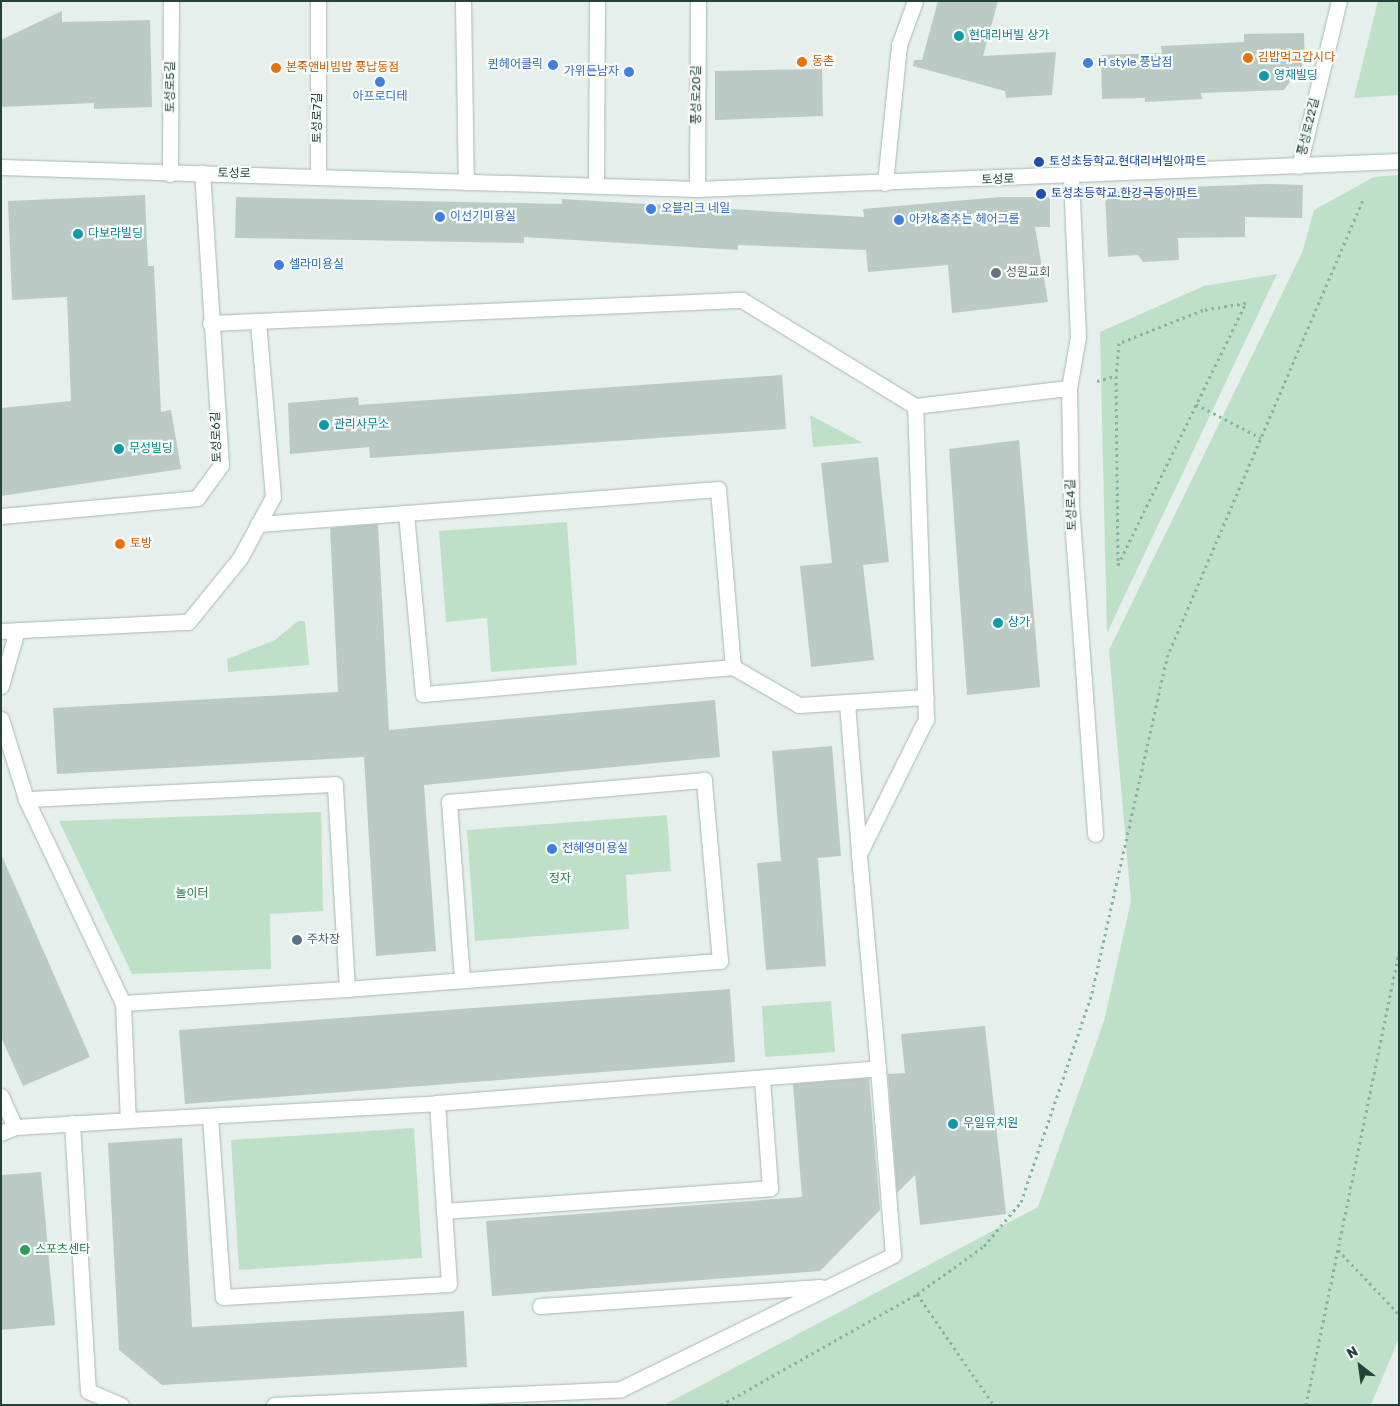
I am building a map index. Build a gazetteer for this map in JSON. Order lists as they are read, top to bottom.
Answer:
{
  "streets": {
    "street": [
      "토성로5길",
      "풍성로20길",
      "토성로7길",
      "풍성로22길",
      "토성로",
      "토성로6길",
      "토성로4길"
    ]
  },
  "crossings": [
    ["토성로5길", "토성로"],
    ["풍성로20길", "토성로"],
    ["토성로7길", "토성로"],
    ["풍성로22길", "토성로"],
    ["토성로", "토성로6길"],
    ["토성로", "토성로4길"]
  ],
  "parks": ["정자", "놀이터"],
  "places": [
    "현대리버빌 상가",
    "김밥먹고갑시다",
    "동촌",
    "H style 풍납점",
    "퀸헤어클릭",
    "본죽앤비빔밥 풍납동점",
    "가위든남자",
    "영재빌딩",
    "아프로디테",
    "토성초등학교.현대리버빌아파트",
    "토성초등학교.한강극동아파트",
    "오블리크 네일",
    "이선기미용실",
    "아카&춤추는 헤어그룹",
    "다보라빌딩",
    "셀라미용실",
    "성원교회",
    "관리사무소",
    "무성빌딩",
    "토방",
    "상가",
    "전혜영미용실",
    "주차장",
    "우일유치원",
    "스포츠센타"
  ],
  "north": "top left"
}
